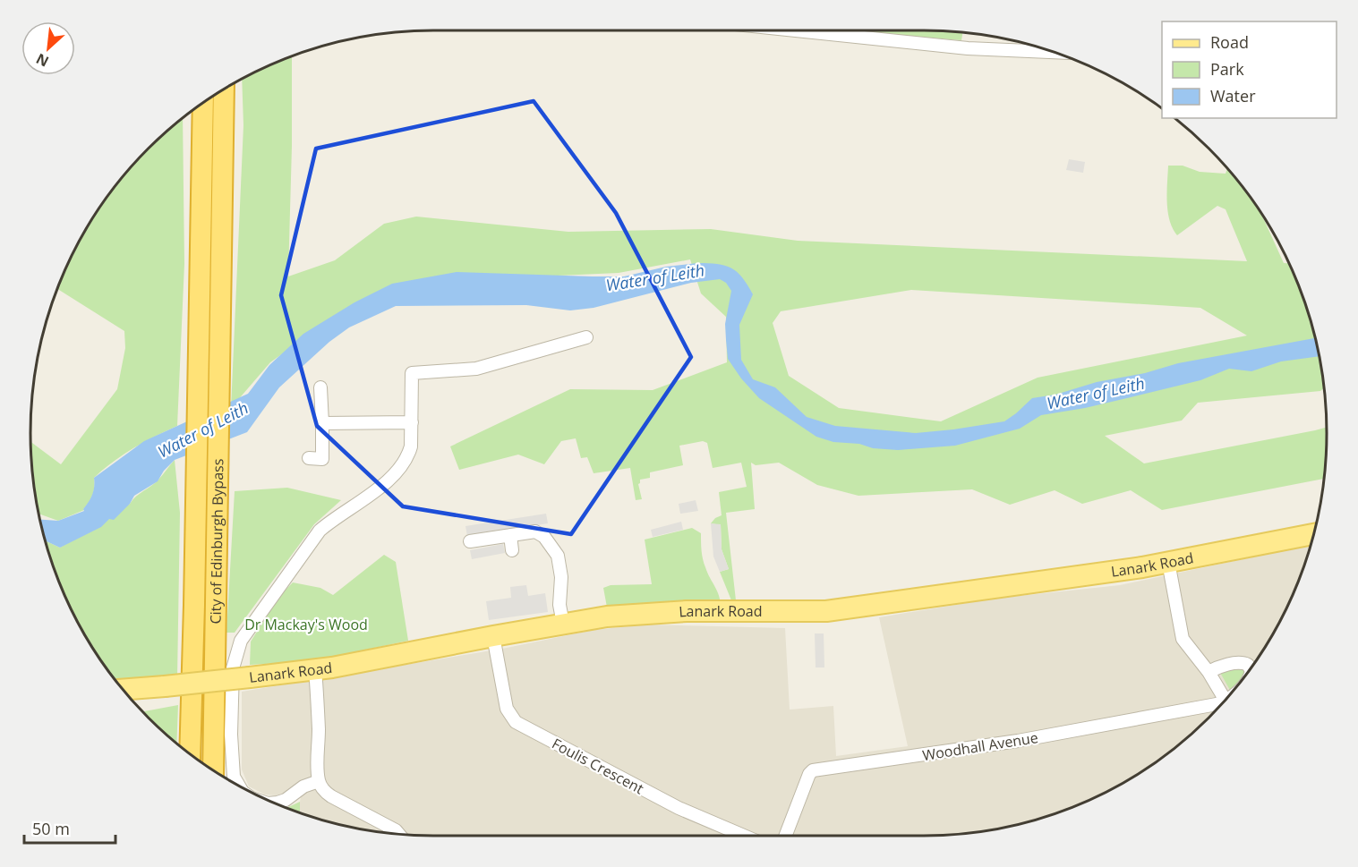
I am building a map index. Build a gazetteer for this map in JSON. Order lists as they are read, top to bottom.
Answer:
{
  "streets": {
    "highway": ["City of Edinburgh Bypass"],
    "main road": ["Lanark Road"],
    "street": ["Woodhall Avenue", "Foulis Crescent"]
  },
  "crossings": [
    ["Lanark Road", "Foulis Crescent"]
  ],
  "water": ["Water of Leith"],
  "parks": ["Dr Mackay's Wood"],
  "legend": ["Road", "Park", "Water"],
  "scale_bar": "50 m",
  "north": "bottom left"
}
